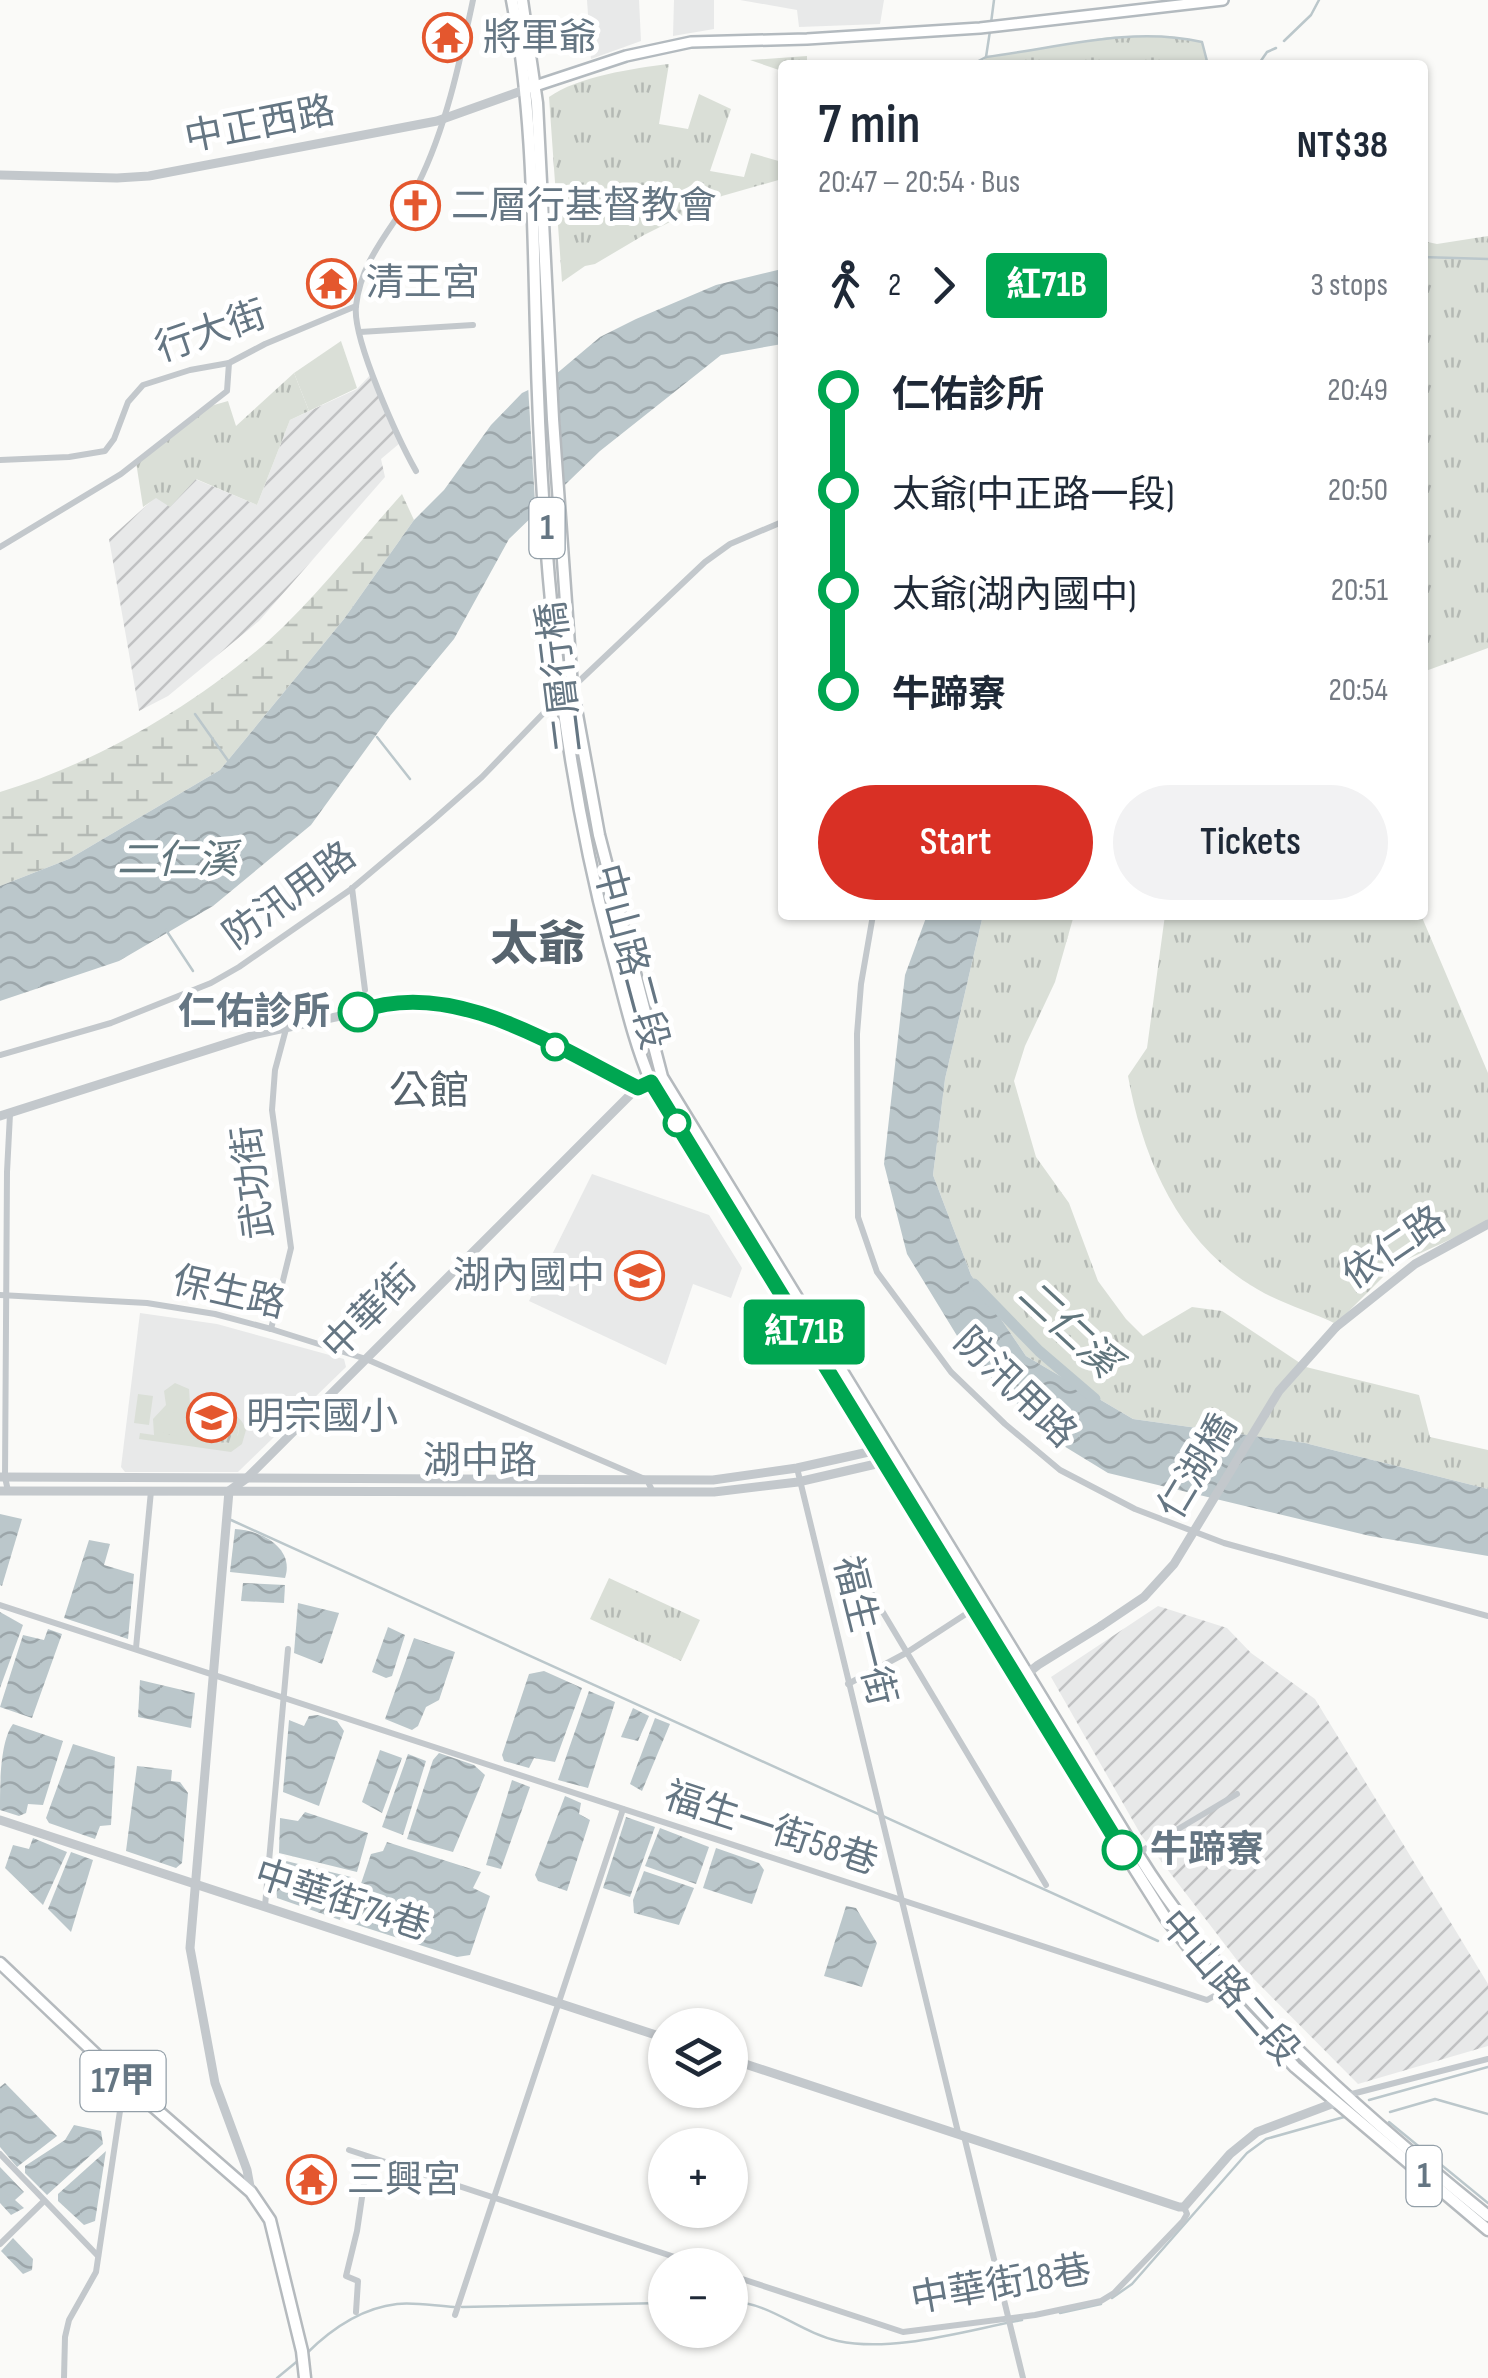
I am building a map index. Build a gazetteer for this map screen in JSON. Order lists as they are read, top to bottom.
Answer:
{
  "streets": {
    "main road": [
      "1",
      "二層行橋",
      "中山路二段",
      "17甲"
    ],
    "street": [
      "中正西路",
      "行大街",
      "防汛用路",
      "武功街",
      "依仁路",
      "保生路",
      "中華街",
      "湖中路",
      "仁湖橋",
      "福生一街",
      "福生一街58巷",
      "中華街74巷",
      "中華街18巷"
    ]
  },
  "crossings": [
    ["中正西路", "1"],
    ["1", "二層行橋"],
    ["1", "中山路二段"],
    ["二層行橋", "防汛用路"],
    ["二層行橋", "中山路二段"],
    ["中山路二段", "湖中路"],
    ["中山路二段", "仁湖橋"],
    ["中山路二段", "福生一街58巷"],
    ["武功街", "保生路"],
    ["依仁路", "仁湖橋"],
    ["保生路", "中華街"],
    ["保生路", "湖中路"],
    ["中華街", "湖中路"],
    ["湖中路", "福生一街"],
    ["福生一街", "福生一街58巷"]
  ],
  "districts": ["太爺", "公館"],
  "water": ["二仁溪"],
  "places": {
    "temple": ["將軍爺", "清王宮", "三興宮"],
    "church": ["二層行基督教會"],
    "other": ["仁佑診所", "牛蹄寮"],
    "school or university": ["湖內國中", "明宗國小"]
  },
  "lines": ["bus line 紅71B"],
  "page": {
    "on_map": "紅71B",
    "heading": ["7 min", "20:47 – 20:54 · Bus", "NT$38"],
    "legs": ["2", "紅71B", "3 stops"],
    "list": [
      {
        "name": "仁佑診所",
        "value": "20:49"
      },
      {
        "name": "太爺(中正路一段)",
        "value": "20:50"
      },
      {
        "name": "太爺(湖內國中)",
        "value": "20:51"
      },
      {
        "name": "牛蹄寮",
        "value": "20:54"
      }
    ],
    "buttons": ["Start", "Tickets"],
    "map_buttons": ["+", "−"]
  }
}
